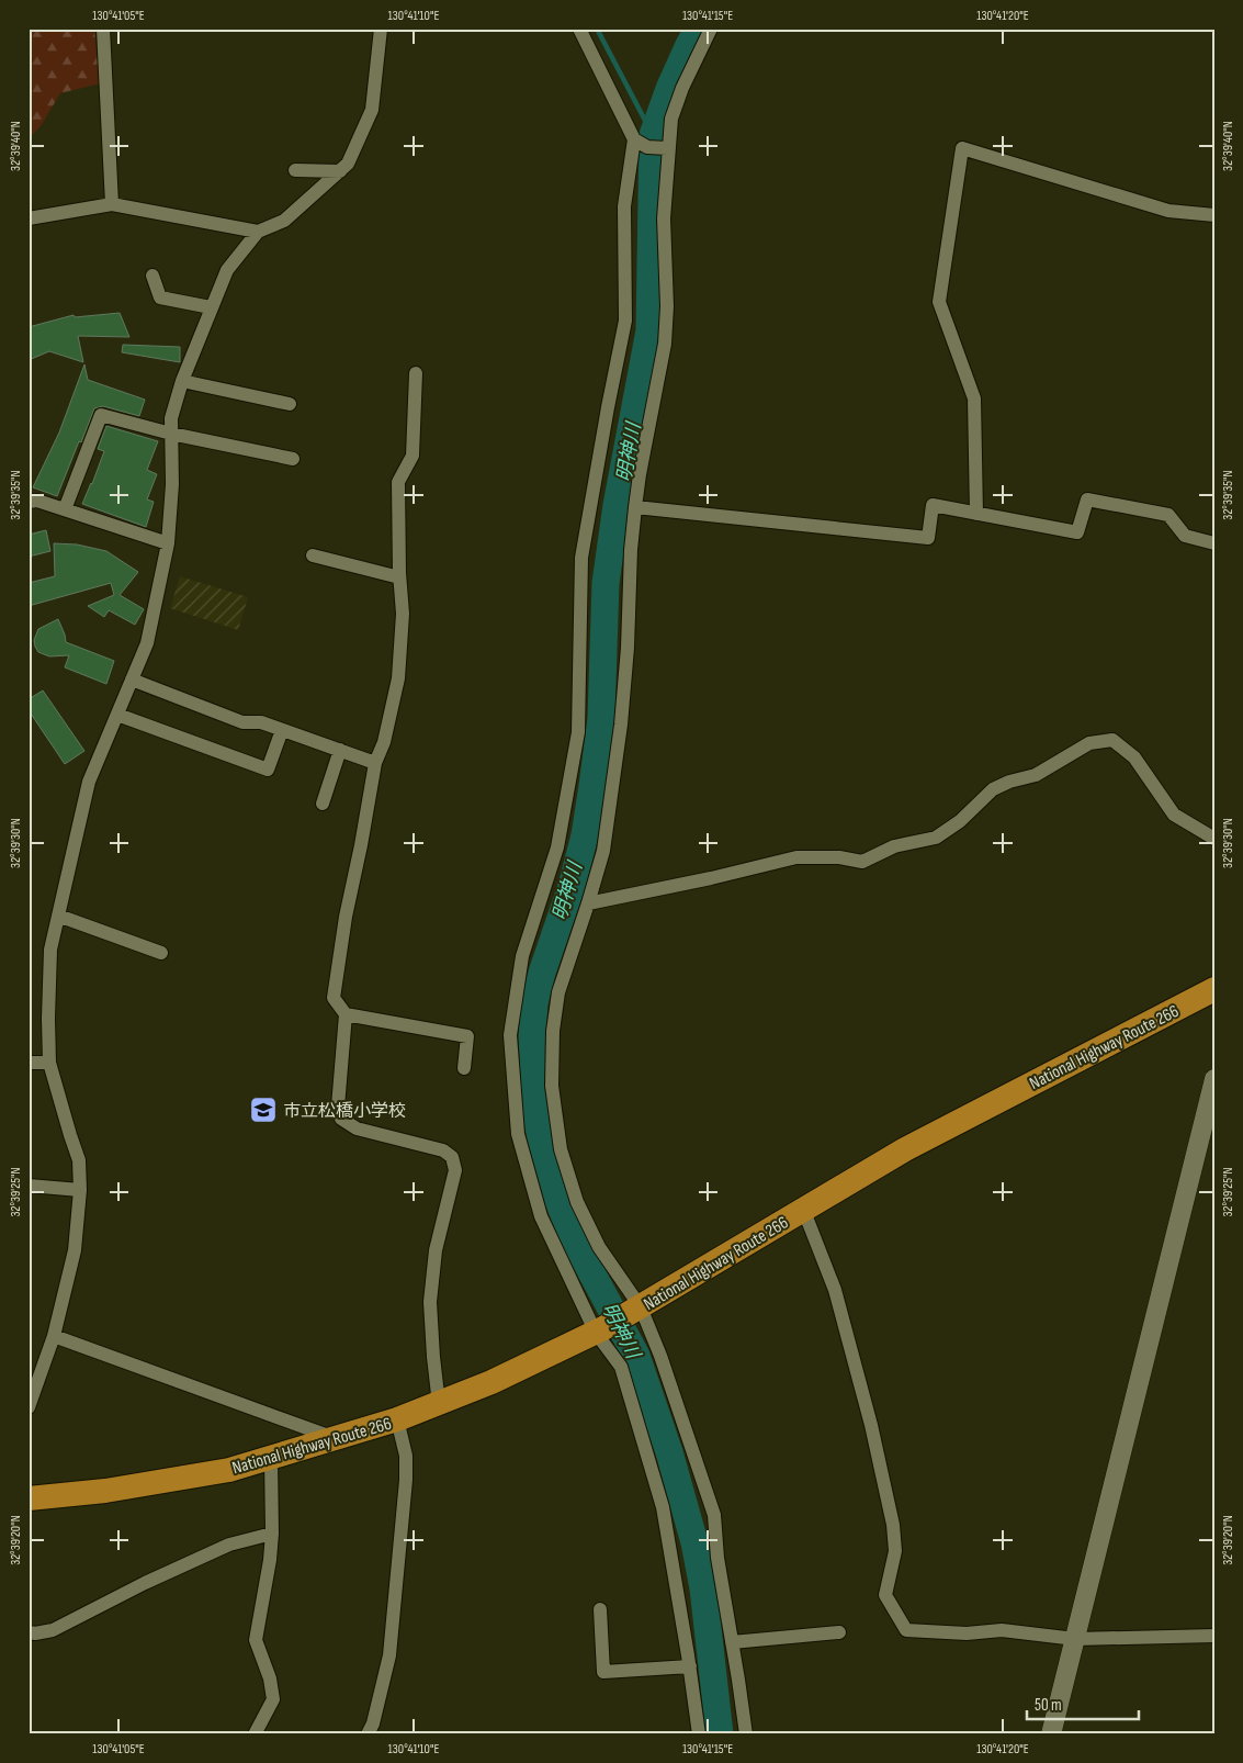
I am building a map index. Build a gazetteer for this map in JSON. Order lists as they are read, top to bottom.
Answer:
{
  "streets": {
    "highway": ["National Highway Route 266"]
  },
  "water": ["明神川"],
  "places": {
    "school or university": ["市立松橋小学校"]
  },
  "scale_bar": "50 m",
  "coordinates": [
    "130°41'05\"E",
    "130°41'10\"E",
    "130°41'15\"E",
    "130°41'20\"E",
    "32°39'40\"N",
    "32°39'35\"N",
    "32°39'30\"N",
    "32°39'25\"N",
    "32°39'20\"N"
  ]
}
